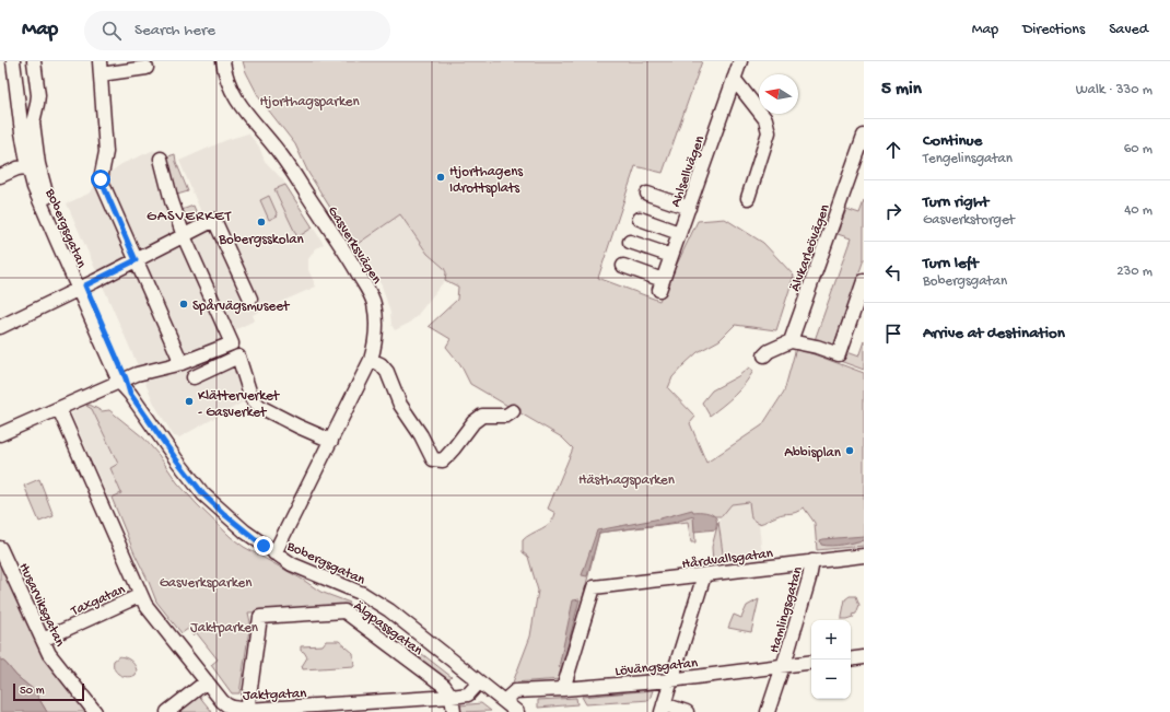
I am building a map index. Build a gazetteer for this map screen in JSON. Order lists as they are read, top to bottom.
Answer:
{
  "streets": {
    "street": [
      "Ahlsellvägen",
      "Bobergsgatan",
      "Gasverksvägen",
      "Älvkarleövägen",
      "Hårdvallsgatan",
      "Taxgatan",
      "Husarviksgatan",
      "Hamlingsgatan",
      "Älgpassgatan",
      "Lövängsgatan",
      "Jaktgatan"
    ]
  },
  "crossings": [
    ["Bobergsgatan", "Gasverksvägen"],
    ["Bobergsgatan", "Lövängsgatan"],
    ["Bobergsgatan", "Jaktgatan"],
    ["Hårdvallsgatan", "Hamlingsgatan"],
    ["Hårdvallsgatan", "Lövängsgatan"],
    ["Taxgatan", "Husarviksgatan"],
    ["Taxgatan", "Jaktgatan"],
    ["Hamlingsgatan", "Lövängsgatan"],
    ["Älgpassgatan", "Jaktgatan"]
  ],
  "districts": ["GASVERKET"],
  "parks": [
    "Hjorthagsparken",
    "Hästhagsparken",
    "Gasverksparken",
    "Jaktparken"
  ],
  "places": [
    "Hjorthagens Idrottsplats",
    "Bobergsskolan",
    "Spårvägsmuseet",
    "Klätterverket - Gasverket",
    "Abbisplan"
  ],
  "scale_bar": "50 m",
  "north": "left",
  "page": {
    "header": "Map",
    "search": "Search here",
    "nav": ["Map", "Directions", "Saved"],
    "heading": ["5 min", "Walk · 330 m"],
    "list": [
      ["Continue", "Tengelinsgatan", "60 m"],
      ["Turn right", "Gasverkstorget", "40 m"],
      ["Turn left", "Bobergsgatan", "230 m"],
      "Arrive at destination"
    ],
    "map_buttons": ["+", "−"],
    "scale": "50 m"
  }
}
